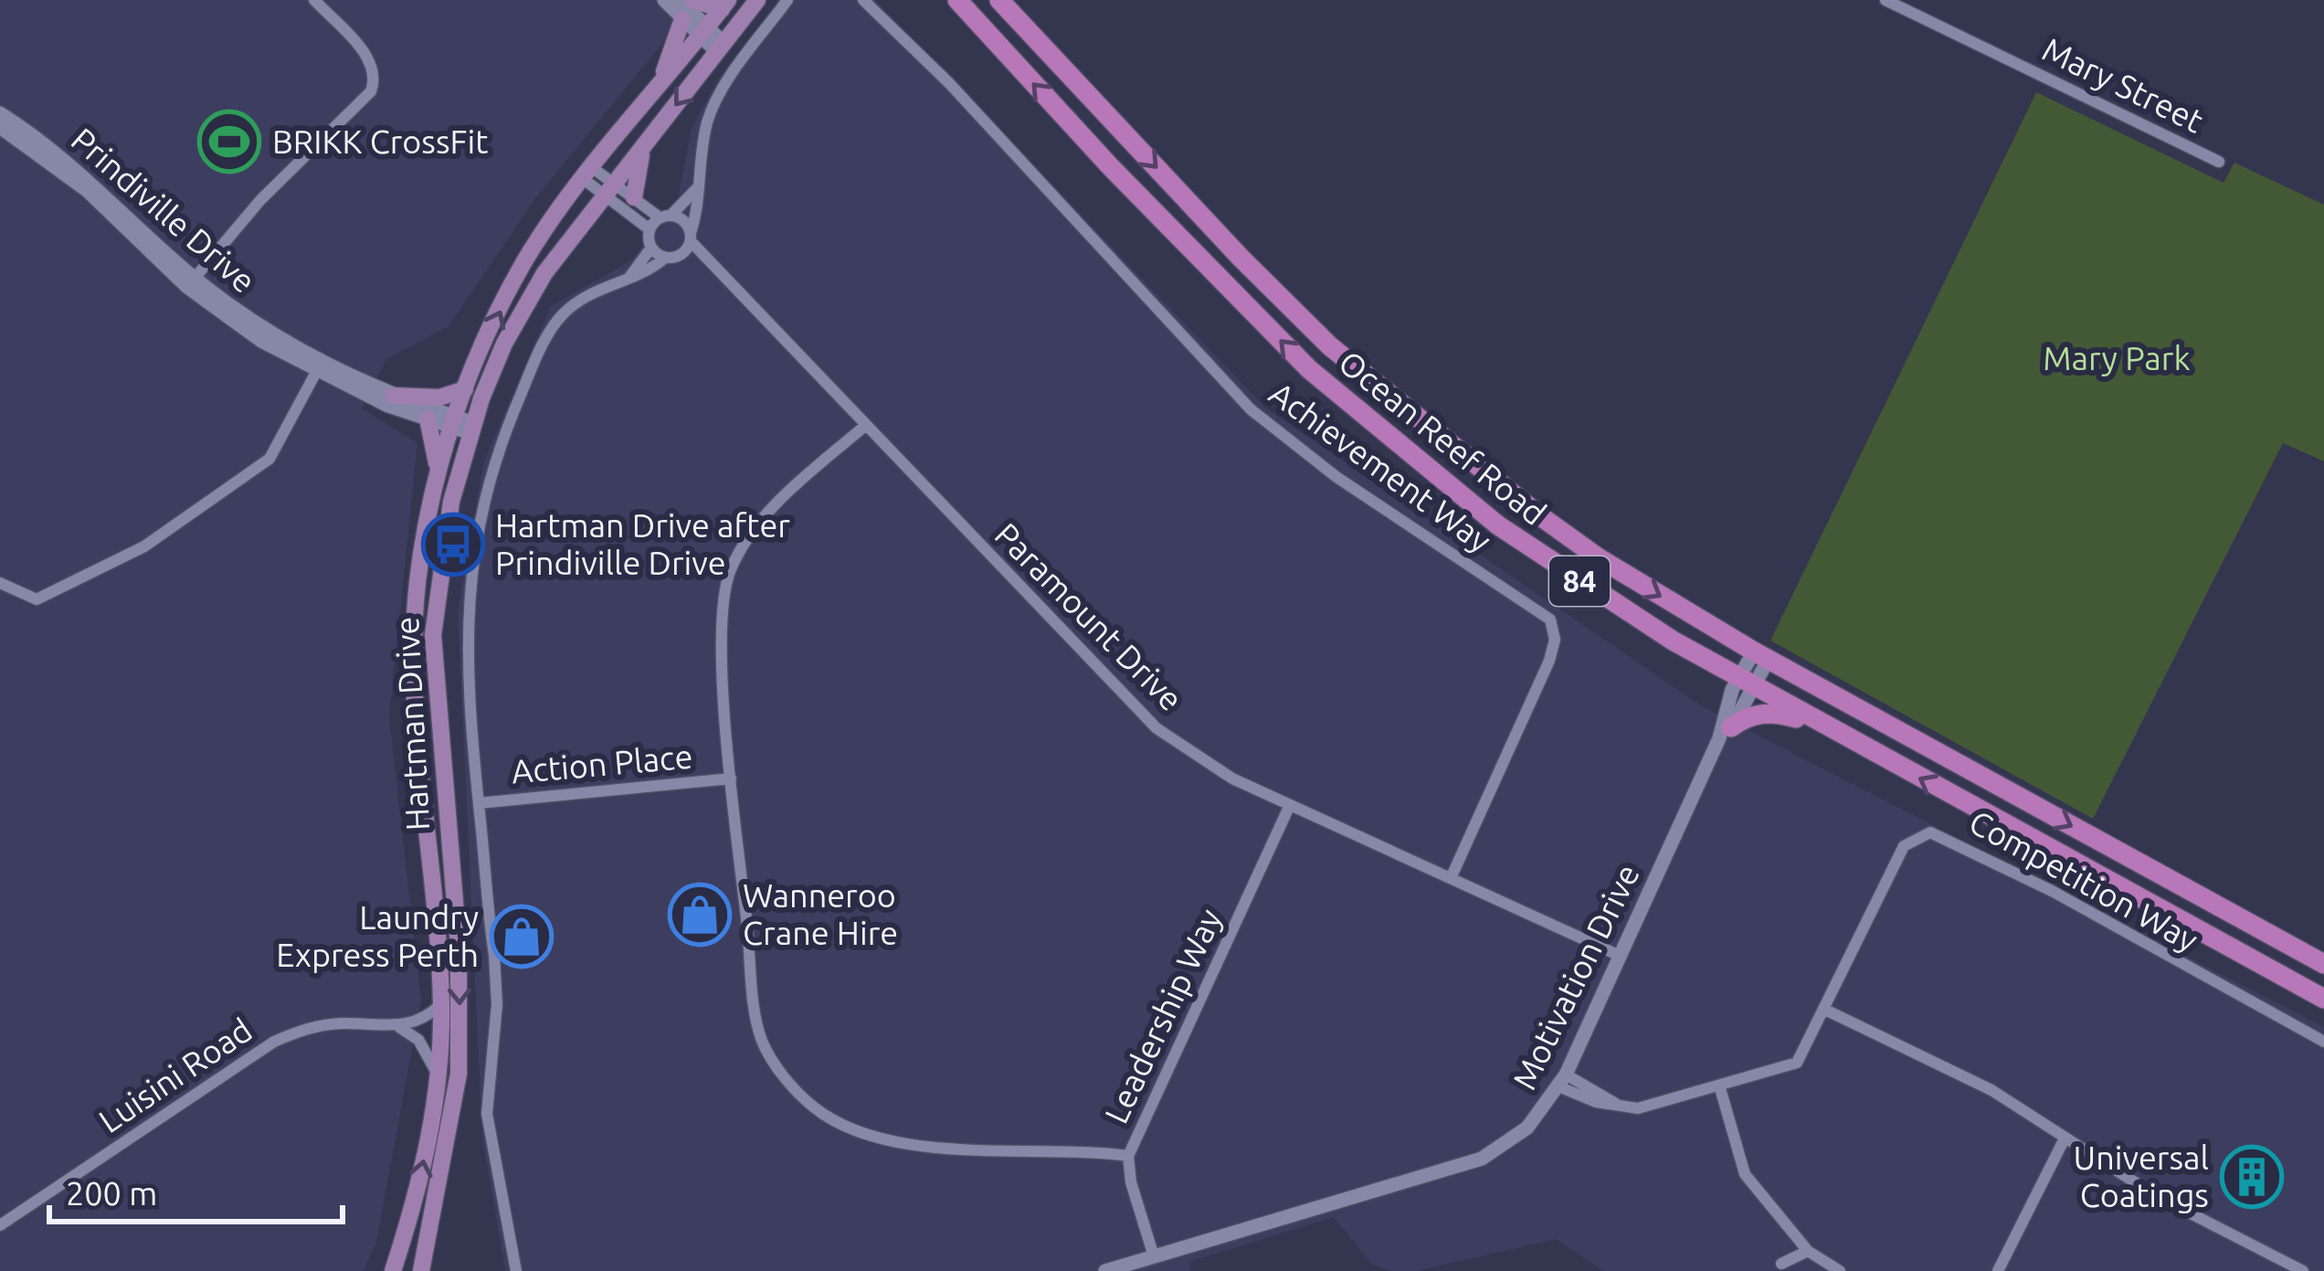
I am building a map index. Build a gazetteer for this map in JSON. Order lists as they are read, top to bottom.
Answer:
{
  "streets": {
    "main road": ["Ocean Reef Road", "84", "Hartman Drive"],
    "street": [
      "Mary Street",
      "Prindiville Drive",
      "Achievement Way",
      "Paramount Drive",
      "Action Place",
      "Competition Way",
      "Motivation Drive",
      "Leadership Way",
      "Luisini Road"
    ]
  },
  "crossings": [
    ["Prindiville Drive", "Hartman Drive"],
    ["Ocean Reef Road", "Motivation Drive"],
    ["Achievement Way", "Paramount Drive"],
    ["Paramount Drive", "Motivation Drive"],
    ["Paramount Drive", "Leadership Way"],
    ["Competition Way", "Motivation Drive"],
    ["Motivation Drive", "Leadership Way"]
  ],
  "parks": ["Mary Park"],
  "places": {
    "sports": ["BRIKK CrossFit"],
    "bus stop": ["Hartman Drive after Prindiville Drive"],
    "shop": ["Wanneroo Crane Hire", "Laundry Express Perth"],
    "building": ["Universal Coatings"]
  },
  "scale_bar": "200 m"
}
